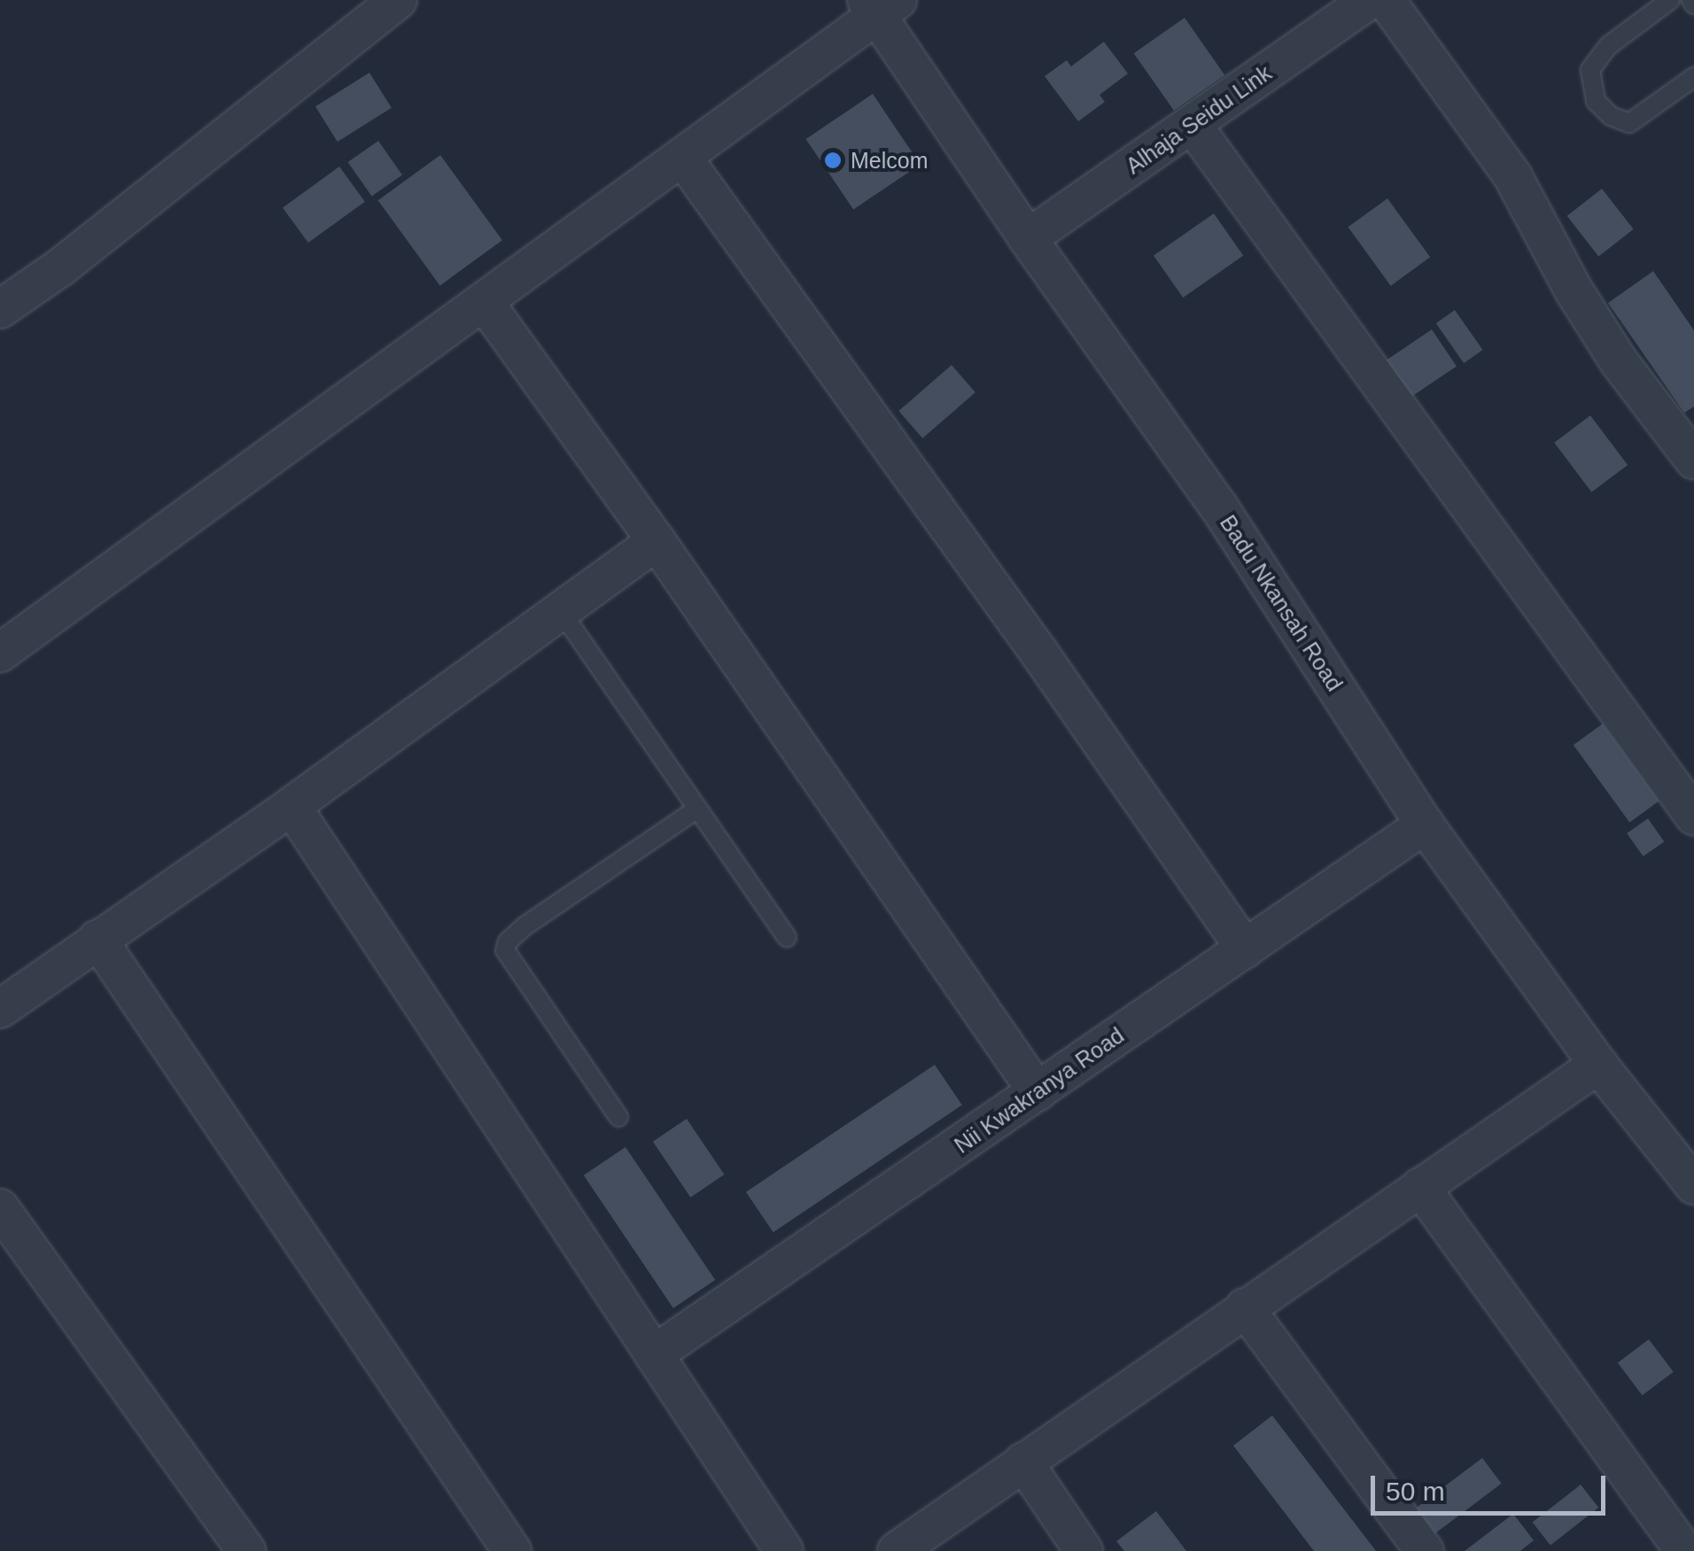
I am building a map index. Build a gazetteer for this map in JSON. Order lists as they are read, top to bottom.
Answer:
{
  "streets": {
    "street": ["Alhaja Seidu Link", "Badu Nkansah Road", "Nii Kwakranya Road"]
  },
  "crossings": [
    ["Alhaja Seidu Link", "Badu Nkansah Road"],
    ["Badu Nkansah Road", "Nii Kwakranya Road"]
  ],
  "places": ["Melcom"],
  "scale_bar": "50 m"
}
